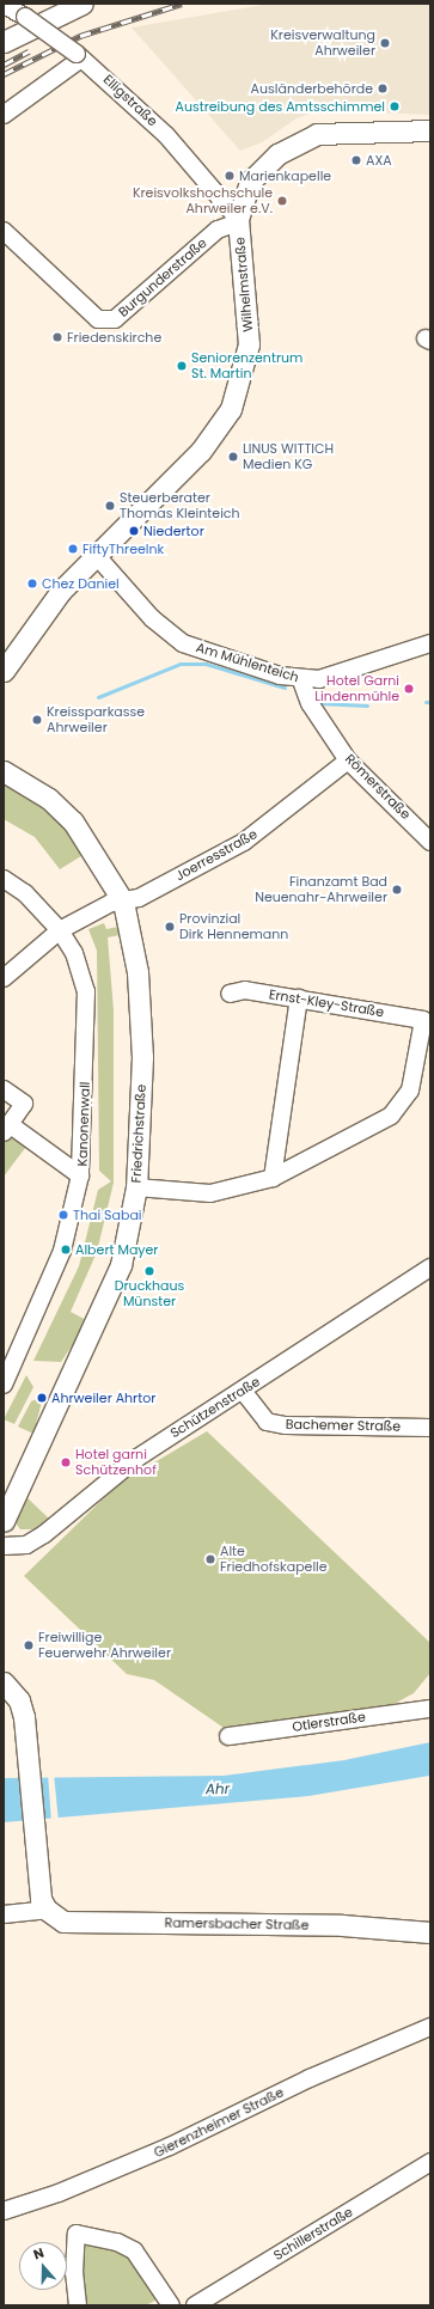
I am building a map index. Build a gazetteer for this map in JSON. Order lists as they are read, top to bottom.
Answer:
{
  "streets": {
    "main road": ["Wilhelmstraße", "Friedrichstraße", "Ramersbacher Straße"],
    "street": [
      "Elligstraße",
      "Burgunderstraße",
      "Am Mühlenteich",
      "Römerstraße",
      "Joerresstraße",
      "Ernst-Kley-Straße",
      "Kanonenwall",
      "Schützenstraße",
      "Bachemer Straße",
      "Otlerstraße",
      "Gierenzheimer Straße",
      "Schillerstraße"
    ]
  },
  "crossings": [
    ["Elligstraße", "Burgunderstraße"],
    ["Elligstraße", "Wilhelmstraße"],
    ["Burgunderstraße", "Wilhelmstraße"],
    ["Wilhelmstraße", "Am Mühlenteich"],
    ["Am Mühlenteich", "Römerstraße"],
    ["Römerstraße", "Joerresstraße"],
    ["Joerresstraße", "Kanonenwall"],
    ["Joerresstraße", "Friedrichstraße"],
    ["Schützenstraße", "Bachemer Straße"]
  ],
  "water": ["Ahr"],
  "places": [
    "Kreisverwaltung Ahrweiler",
    "Ausländerbehörde",
    "Austreibung des Amtsschimmel",
    "AXA",
    "Marienkapelle",
    "Kreisvolkshochschule Ahrweiler e.V.",
    "Friedenskirche",
    "Seniorenzentrum St. Martin",
    "LINUS WITTICH Medien KG",
    "Steuerberater Thomas Kleinteich",
    "Niedertor",
    "FiftyThreeInk",
    "Chez Daniel",
    "Hotel Garni Lindenmühle",
    "Kreissparkasse Ahrweiler",
    "Finanzamt Bad Neuenahr-Ahrweiler",
    "Provinzial Dirk Hennemann",
    "Thai Sabai",
    "Albert Mayer",
    "Druckhaus Münster",
    "Ahrweiler Ahrtor",
    "Hotel garni Schützenhof",
    "Alte Friedhofskapelle",
    "Freiwillige Feuerwehr Ahrweiler"
  ],
  "north": "top"
}
